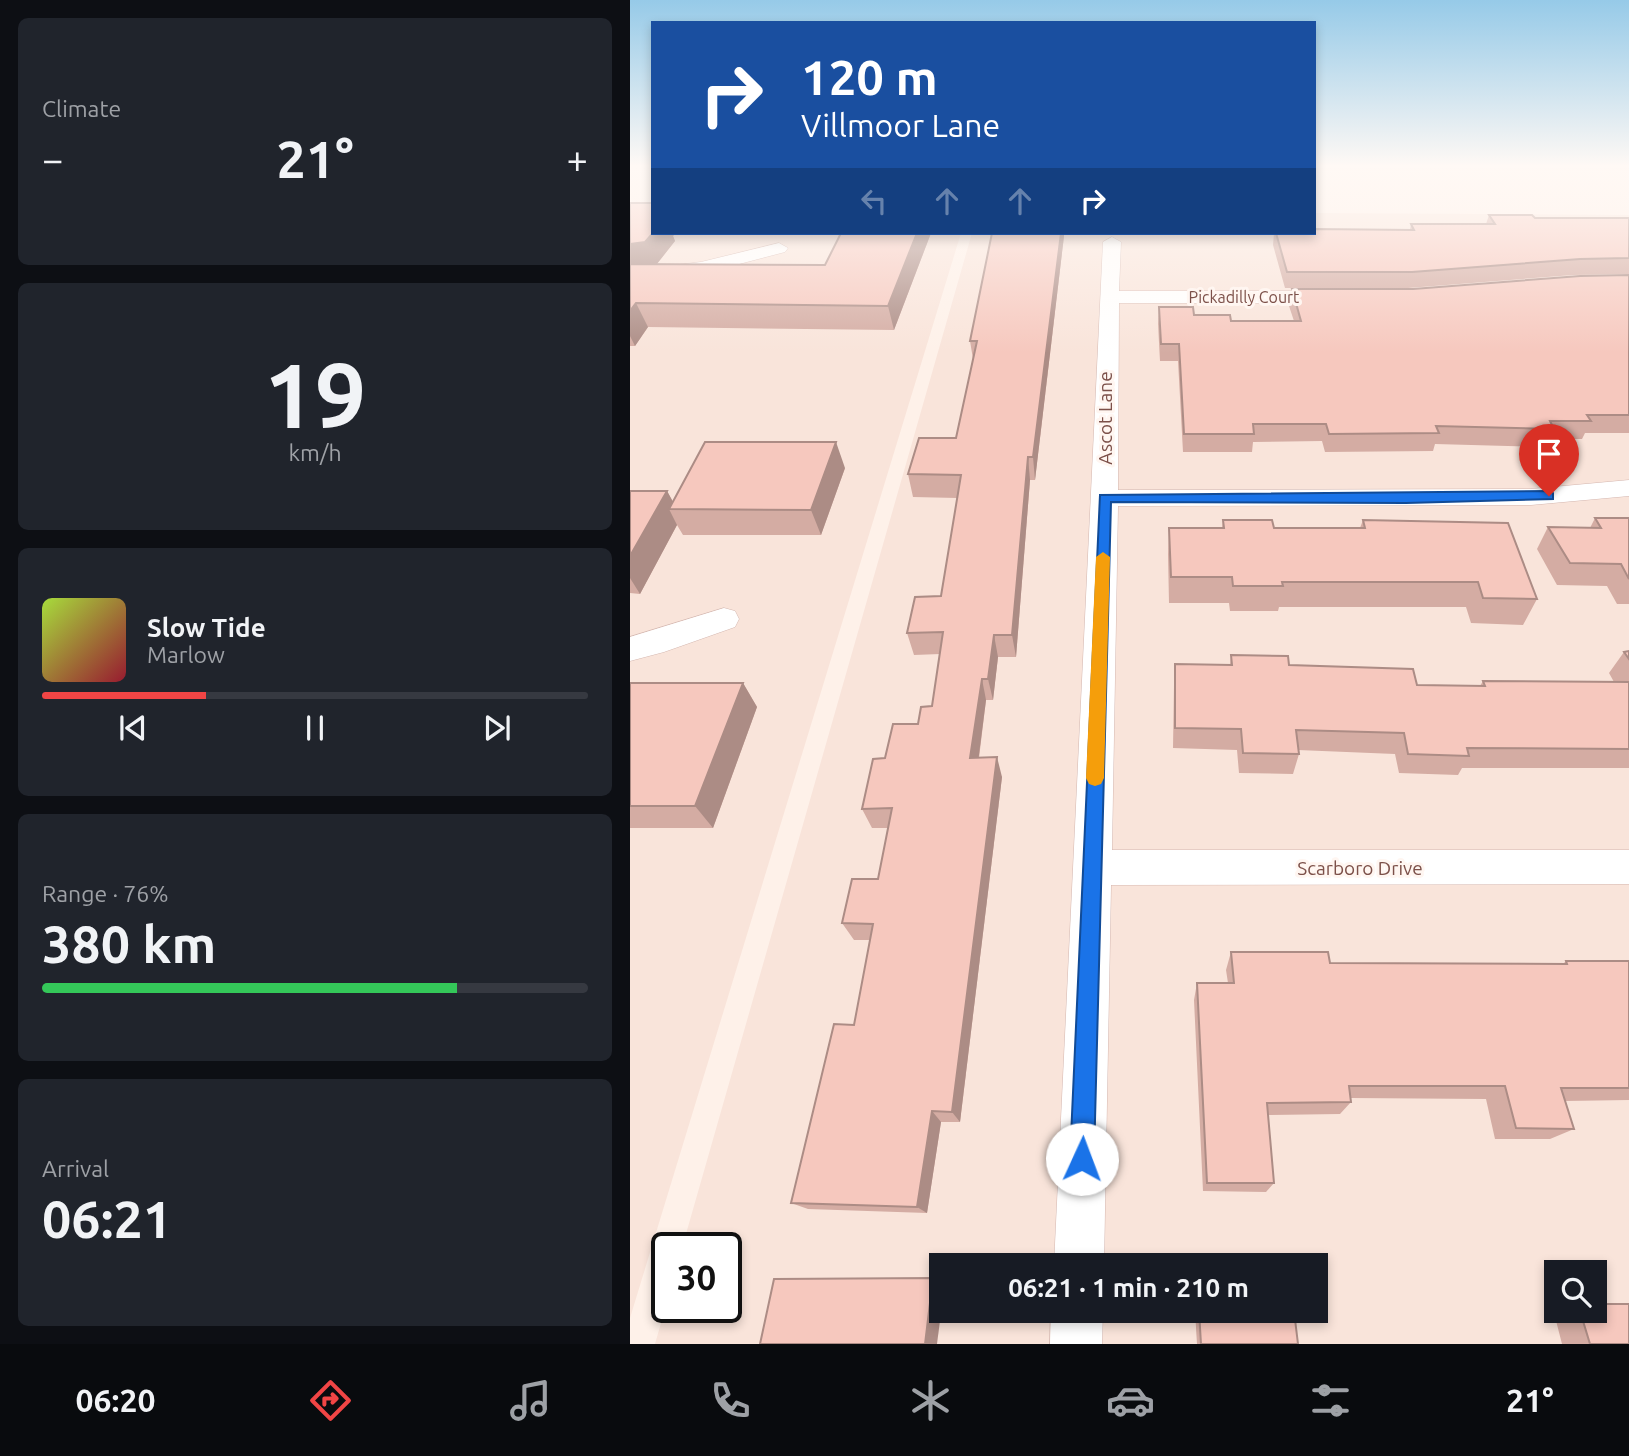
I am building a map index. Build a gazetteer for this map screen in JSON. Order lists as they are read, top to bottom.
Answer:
{
  "streets": {
    "street": ["Pickadilly Court", "Ascot Lane", "Scarboro Drive"]
  },
  "crossings": [
    ["Pickadilly Court", "Ascot Lane"],
    ["Ascot Lane", "Scarboro Drive"]
  ],
  "page": {
    "tile": [
      "Climate",
      ["19", "km/h"],
      ["Range · 76%", "380 km"],
      ["Arrival", "06:21"]
    ],
    "turn": ["120 m", "Villmoor Lane"],
    "heat": ["−", "21°", "+"],
    "song": ["Slow Tide", "Marlow"],
    "limit": "30",
    "trip": "06:21 · 1 min · 210 m",
    "tabs": ["06:20", "21°"]
  }
}
